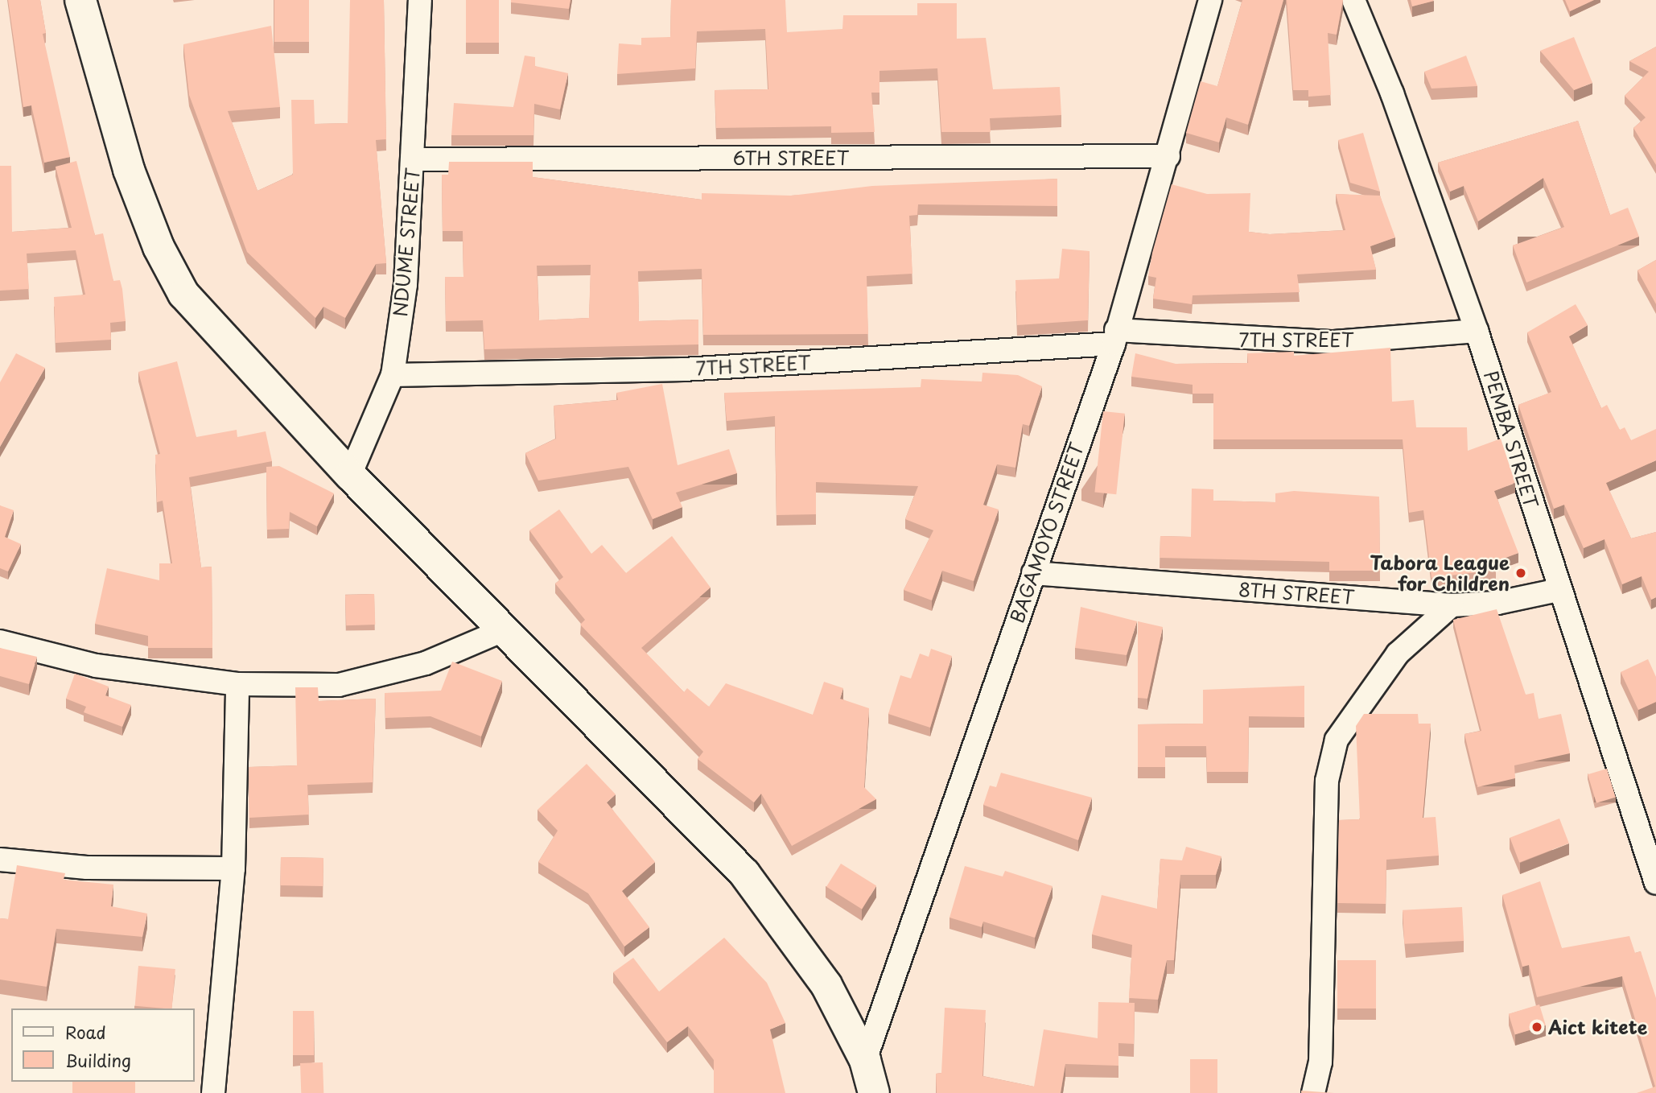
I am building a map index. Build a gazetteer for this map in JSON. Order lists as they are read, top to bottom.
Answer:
{
  "streets": {
    "street": [
      "6TH STREET",
      "NDUME STREET",
      "7TH STREET",
      "PEMBA STREET",
      "BAGAMOYO STREET",
      "8TH STREET"
    ]
  },
  "crossings": [
    ["6TH STREET", "NDUME STREET"],
    ["6TH STREET", "BAGAMOYO STREET"],
    ["NDUME STREET", "7TH STREET"],
    ["7TH STREET", "PEMBA STREET"],
    ["7TH STREET", "BAGAMOYO STREET"],
    ["PEMBA STREET", "8TH STREET"],
    ["BAGAMOYO STREET", "8TH STREET"]
  ],
  "places": ["Tabora League for Children", "Aict kitete"],
  "legend": ["Road", "Building"]
}
